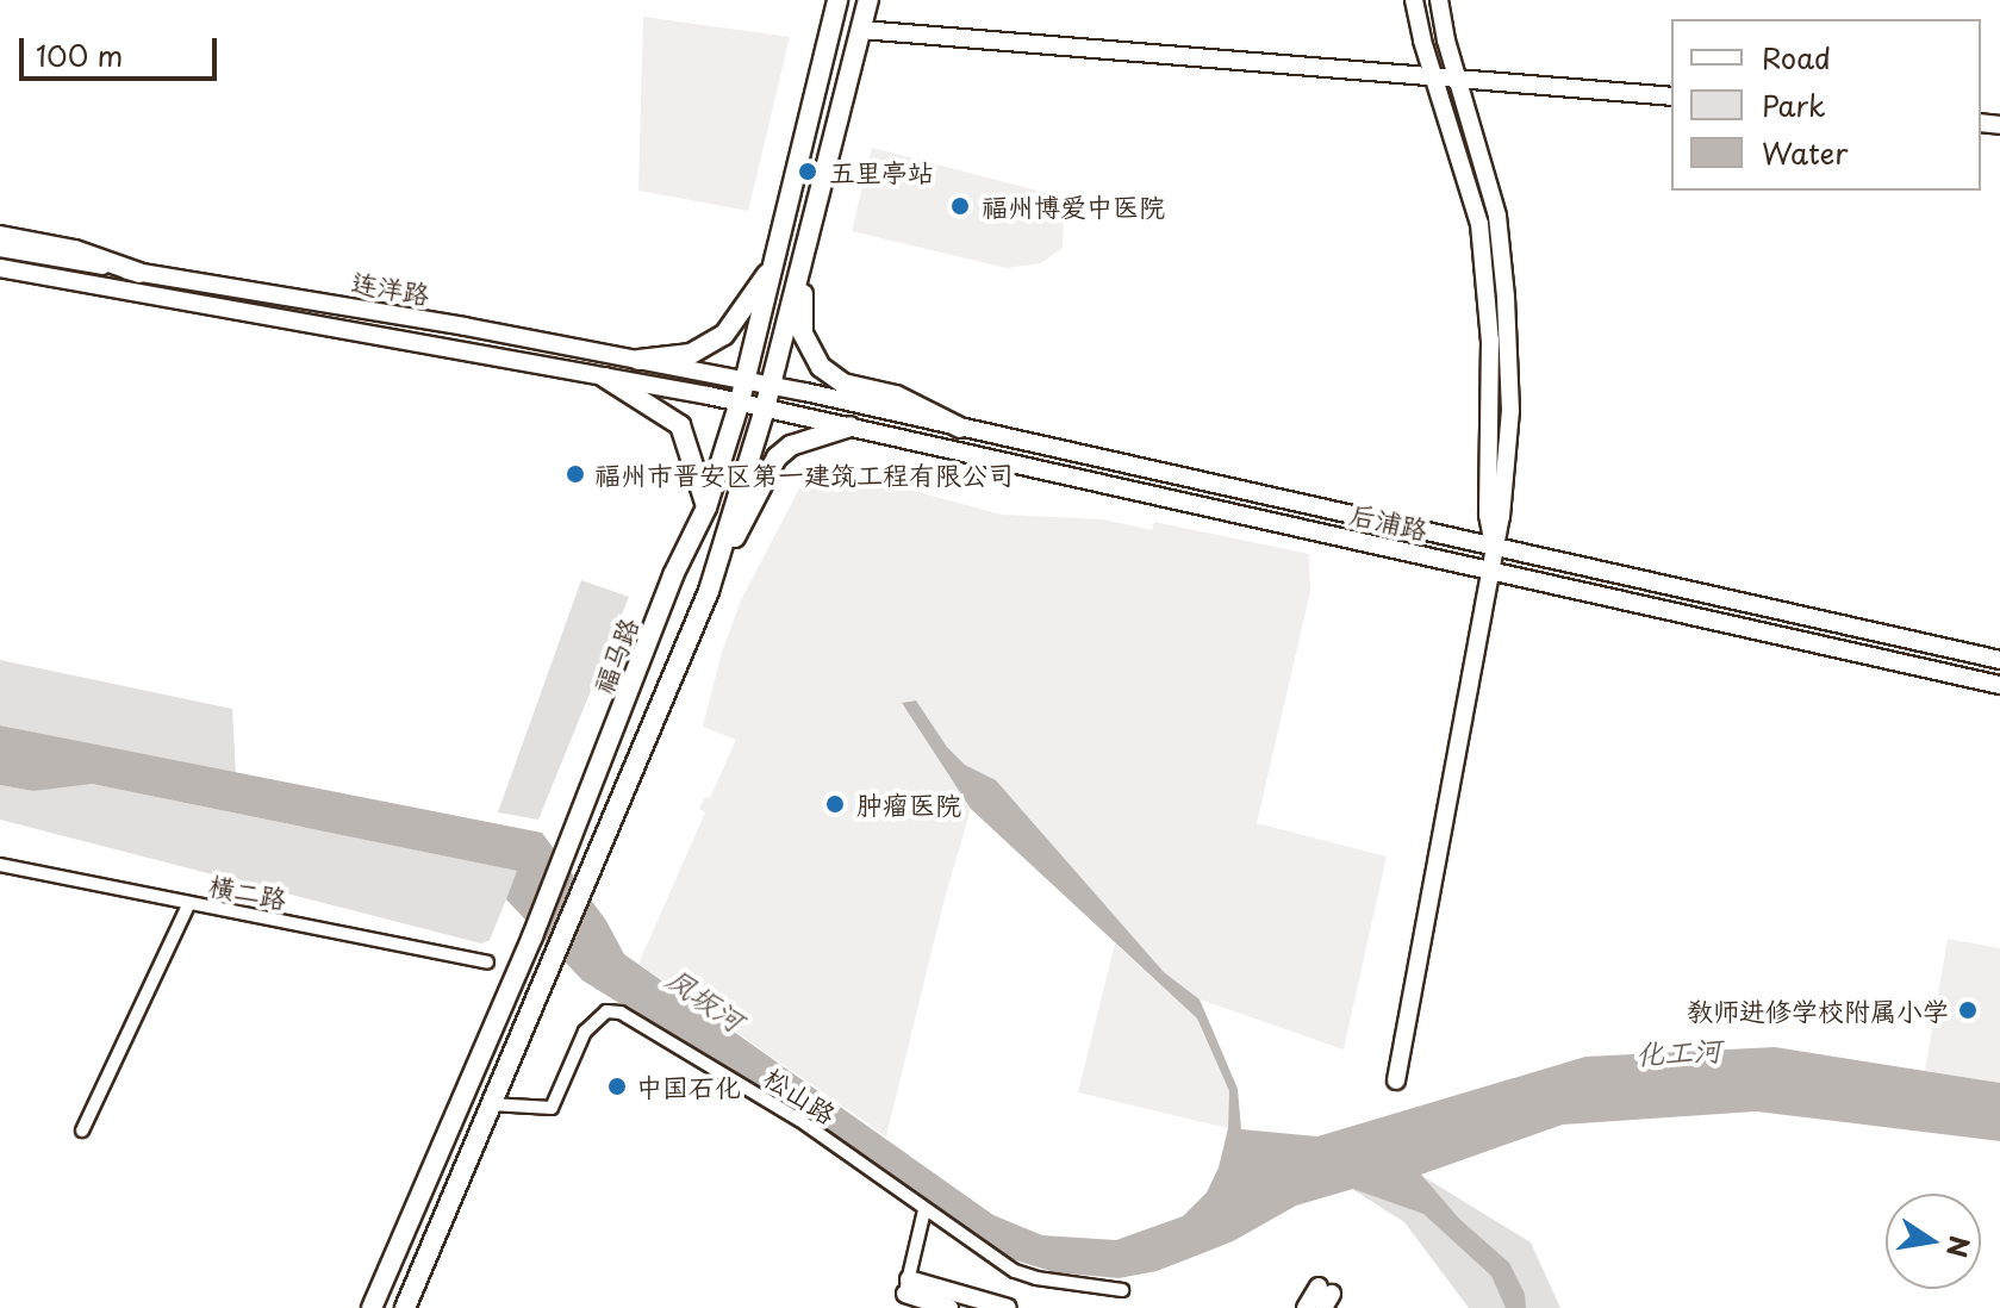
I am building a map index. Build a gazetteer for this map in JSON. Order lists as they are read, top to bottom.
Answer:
{
  "streets": {
    "main road": ["连洋路", "后浦路", "福马路"],
    "street": ["横二路", "松山路"]
  },
  "crossings": [
    ["连洋路", "后浦路"],
    ["连洋路", "福马路"]
  ],
  "water": ["凤坂河", "化工河"],
  "places": [
    "五里亭站",
    "福州博爱中医院",
    "福州市晋安区第一建筑工程有限公司",
    "肿瘤医院",
    "教师进修学校附属小学",
    "中国石化"
  ],
  "legend": ["Road", "Park", "Water"],
  "scale_bar": "100 m",
  "north": "right"
}
